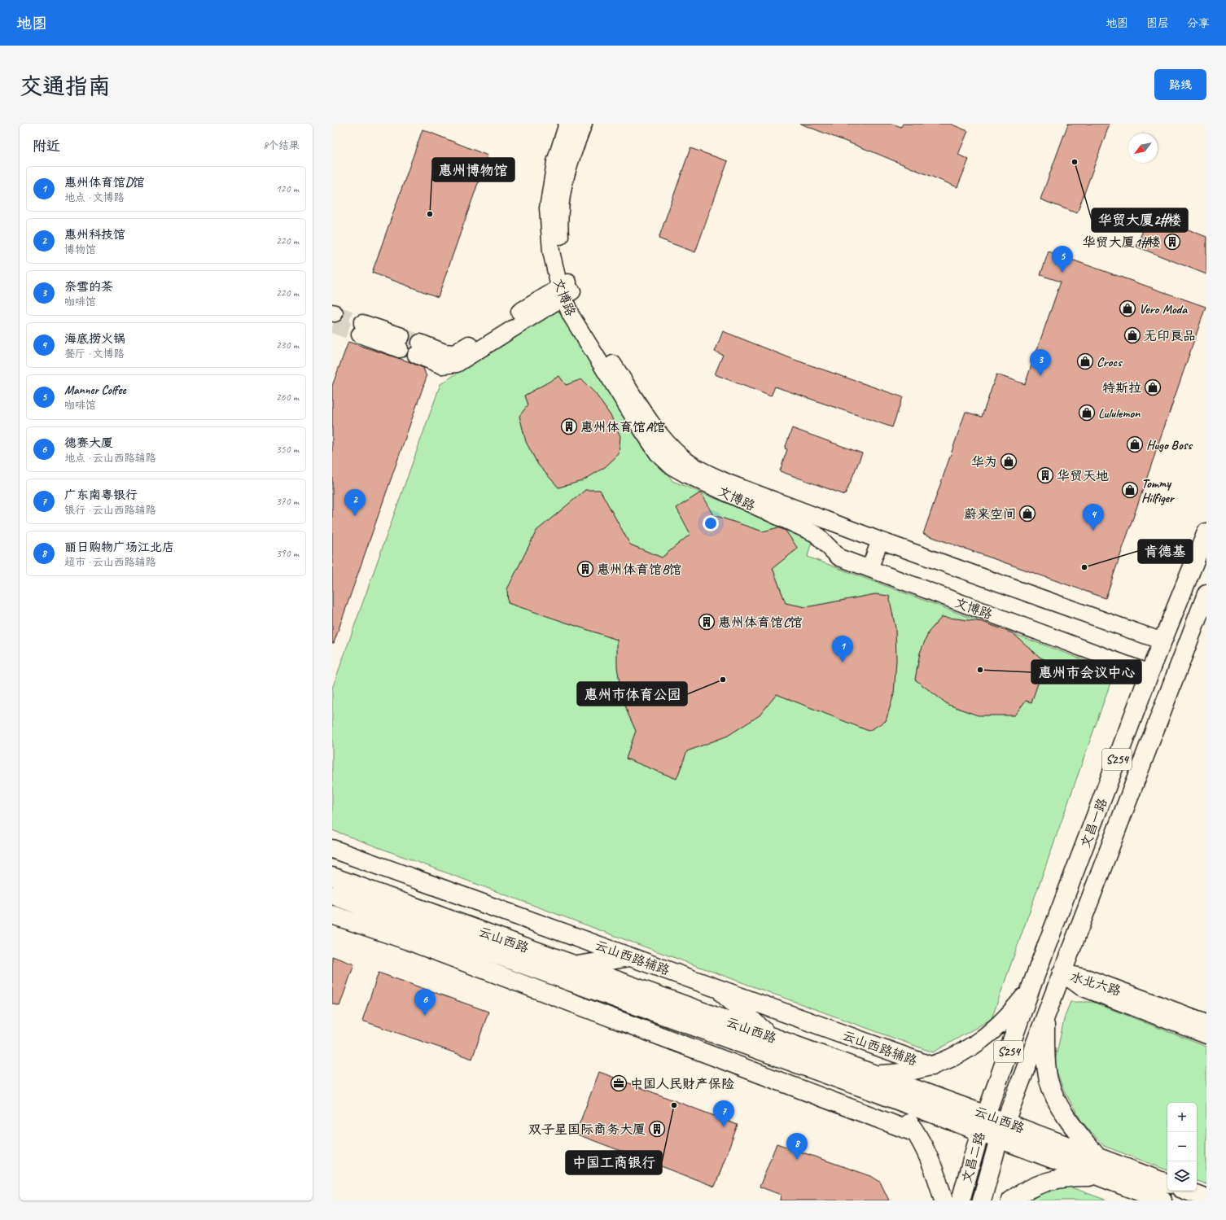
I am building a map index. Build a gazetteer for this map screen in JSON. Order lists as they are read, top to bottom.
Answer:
{
  "streets": {
    "main road": [
      "S254",
      "文昌一路",
      "云山西路",
      "云山西路辅路",
      "文昌二路"
    ],
    "street": ["文博路", "水北六路"]
  },
  "crossings": [
    ["文博路", "文昌一路"],
    ["文昌一路", "云山西路"],
    ["文昌一路", "水北六路"],
    ["文昌一路", "文昌二路"],
    ["云山西路", "文昌二路"]
  ],
  "places": {
    "other": [
      "华贸大厦2#楼",
      "惠州博物馆",
      "肯德基",
      "惠州市会议中心",
      "惠州市体育公园",
      "中国工商银行"
    ],
    "building": [
      "华贸大厦1#楼",
      "惠州体育馆A馆",
      "华贸天地",
      "惠州体育馆B馆",
      "惠州体育馆C馆",
      "双子星国际商务大厦"
    ],
    "shop": [
      "Vero Moda",
      "无印良品",
      "Crocs",
      "特斯拉",
      "Lululemon",
      "Hugo Boss",
      "华为",
      "Tommy Hilfiger",
      "蔚来空间"
    ],
    "office": ["中国人民财产保险"]
  },
  "north": "bottom left",
  "page": {
    "header": "地图",
    "nav": ["地图", "图层", "分享"],
    "buttons": "路线",
    "title": "交通指南",
    "heading": ["附近", "8个结果"],
    "list": [
      {
        "mark": "1",
        "name": "惠州体育馆D馆",
        "note": "地点 · 文博路",
        "value": "120 m"
      },
      {
        "mark": "2",
        "name": "惠州科技馆",
        "note": "博物馆",
        "value": "220 m"
      },
      {
        "mark": "3",
        "name": "奈雪的茶",
        "note": "咖啡馆",
        "value": "220 m"
      },
      {
        "mark": "4",
        "name": "海底捞火锅",
        "note": "餐厅 · 文博路",
        "value": "230 m"
      },
      {
        "mark": "5",
        "name": "Manner Coffee",
        "note": "咖啡馆",
        "value": "260 m"
      },
      {
        "mark": "6",
        "name": "德赛大厦",
        "note": "地点 · 云山西路辅路",
        "value": "350 m"
      },
      {
        "mark": "7",
        "name": "广东南粤银行",
        "note": "银行 · 云山西路辅路",
        "value": "370 m"
      },
      {
        "mark": "8",
        "name": "丽日购物广场江北店",
        "note": "超市 · 云山西路辅路",
        "value": "390 m"
      }
    ],
    "pins": [
      "5",
      "3",
      "2",
      "4",
      "1",
      "6",
      "7",
      "8"
    ],
    "map_buttons": ["+", "−"]
  }
}
